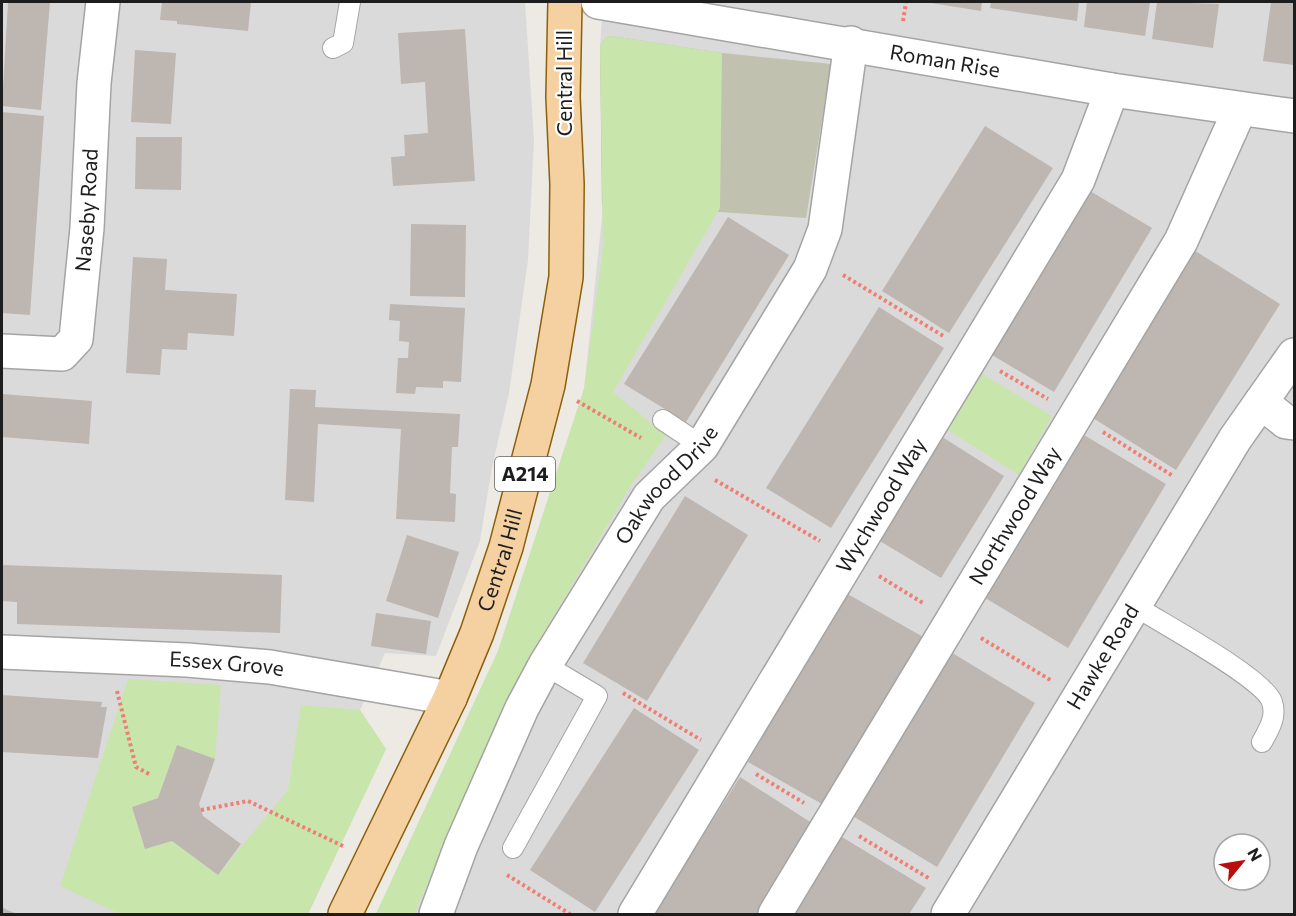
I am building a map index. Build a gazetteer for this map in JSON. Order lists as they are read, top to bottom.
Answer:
{
  "streets": {
    "main road": ["Central Hill", "A214"],
    "street": [
      "Roman Rise",
      "Naseby Road",
      "Oakwood Drive",
      "Wychwood Way",
      "Northwood Way",
      "Hawke Road",
      "Essex Grove"
    ]
  },
  "crossings": [
    ["Roman Rise", "Oakwood Drive"],
    ["Roman Rise", "Wychwood Way"],
    ["Roman Rise", "Northwood Way"],
    ["Central Hill", "Essex Grove"]
  ],
  "north": "top right"
}
